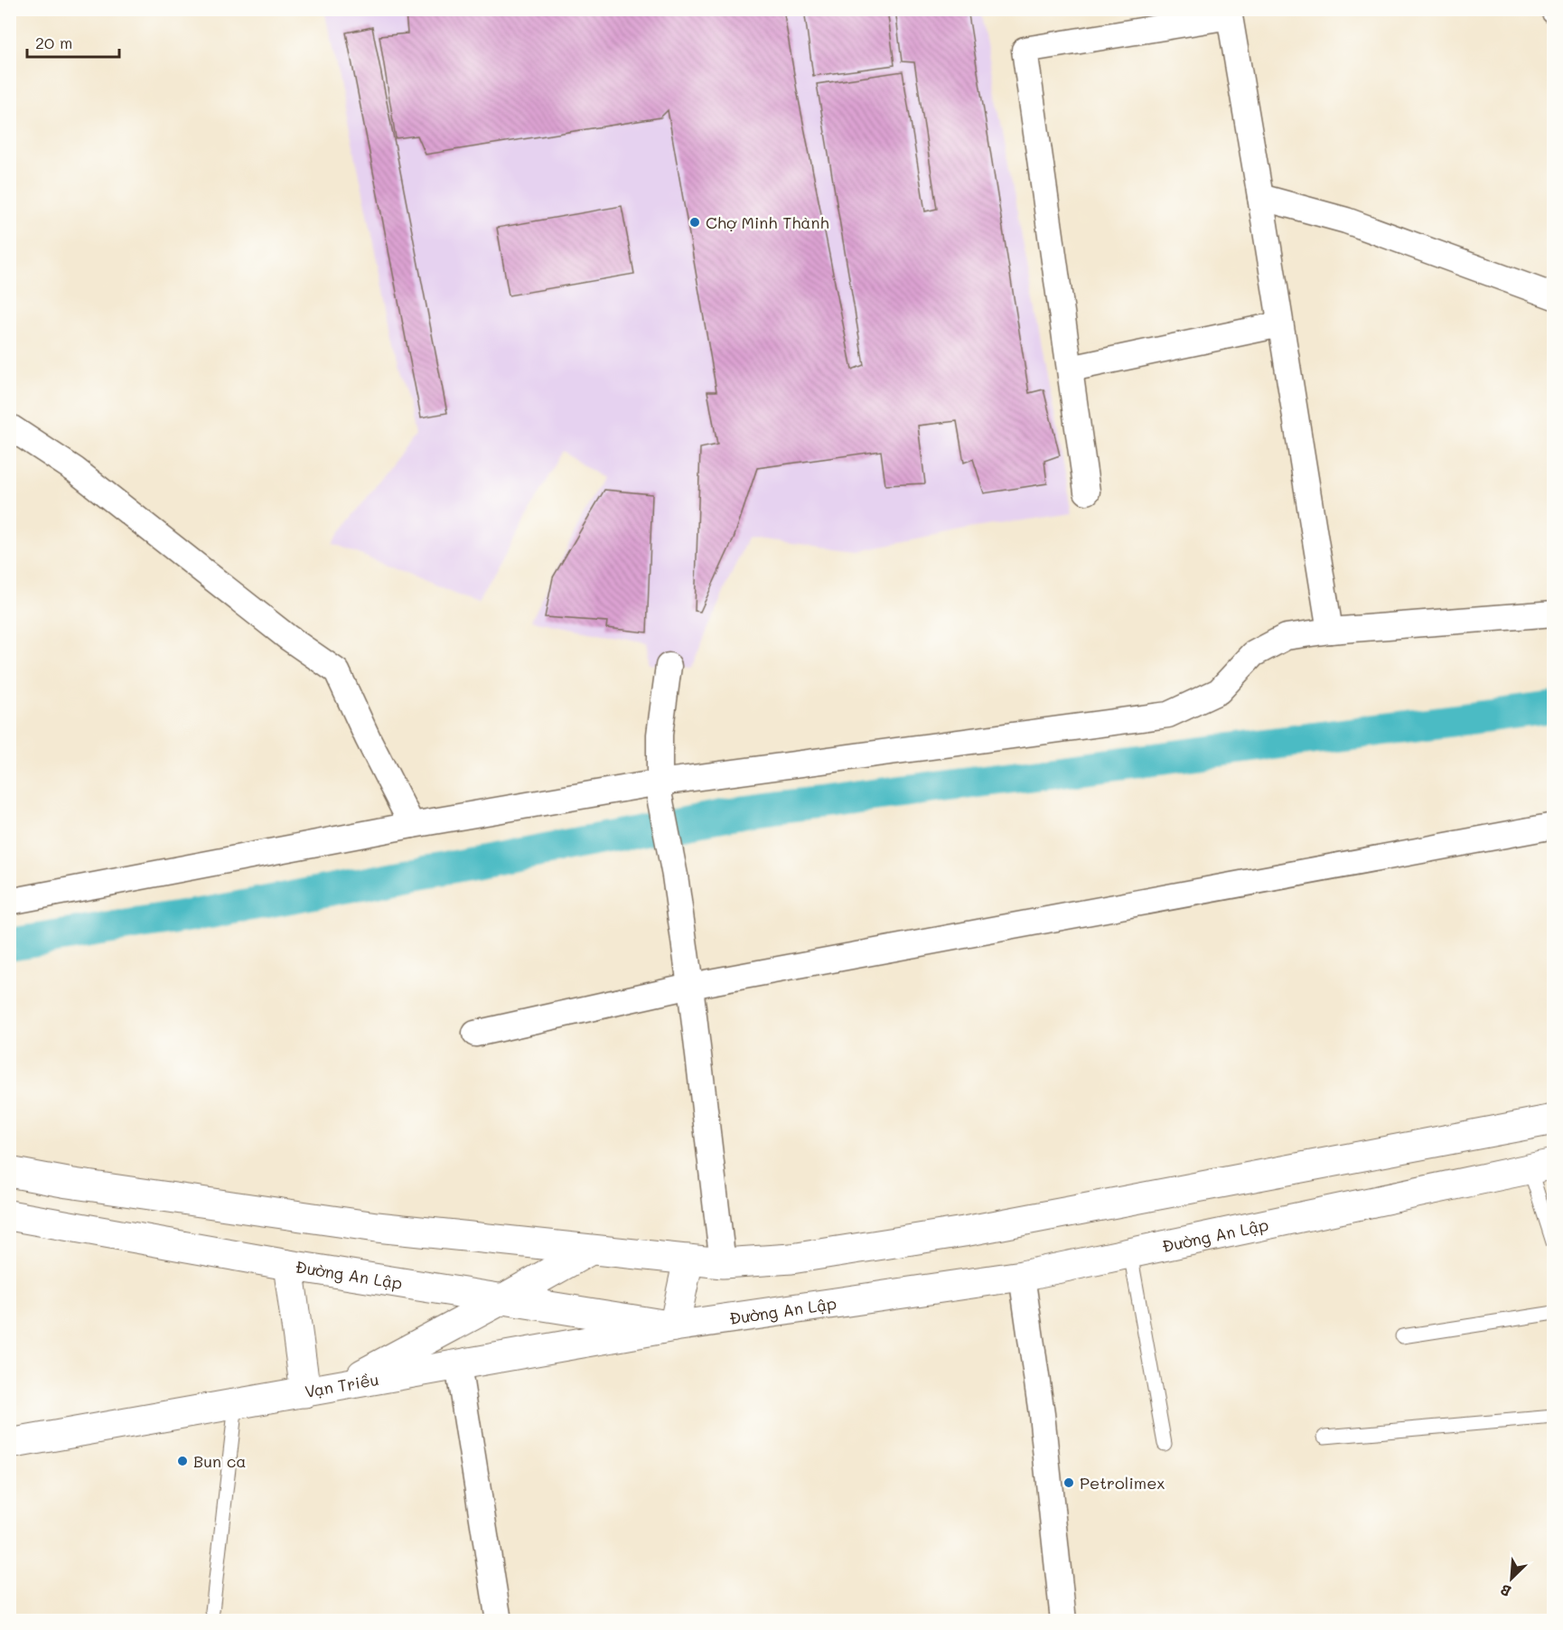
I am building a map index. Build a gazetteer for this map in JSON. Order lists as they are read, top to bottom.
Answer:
{
  "streets": {
    "main road": ["Đường An Lập", "Vạn Triều"]
  },
  "crossings": [
    ["Đường An Lập", "Vạn Triều"]
  ],
  "places": ["Chợ Minh Thành", "Bun ca", "Petrolimex"],
  "scale_bar": "20 m",
  "north": "bottom left"
}
